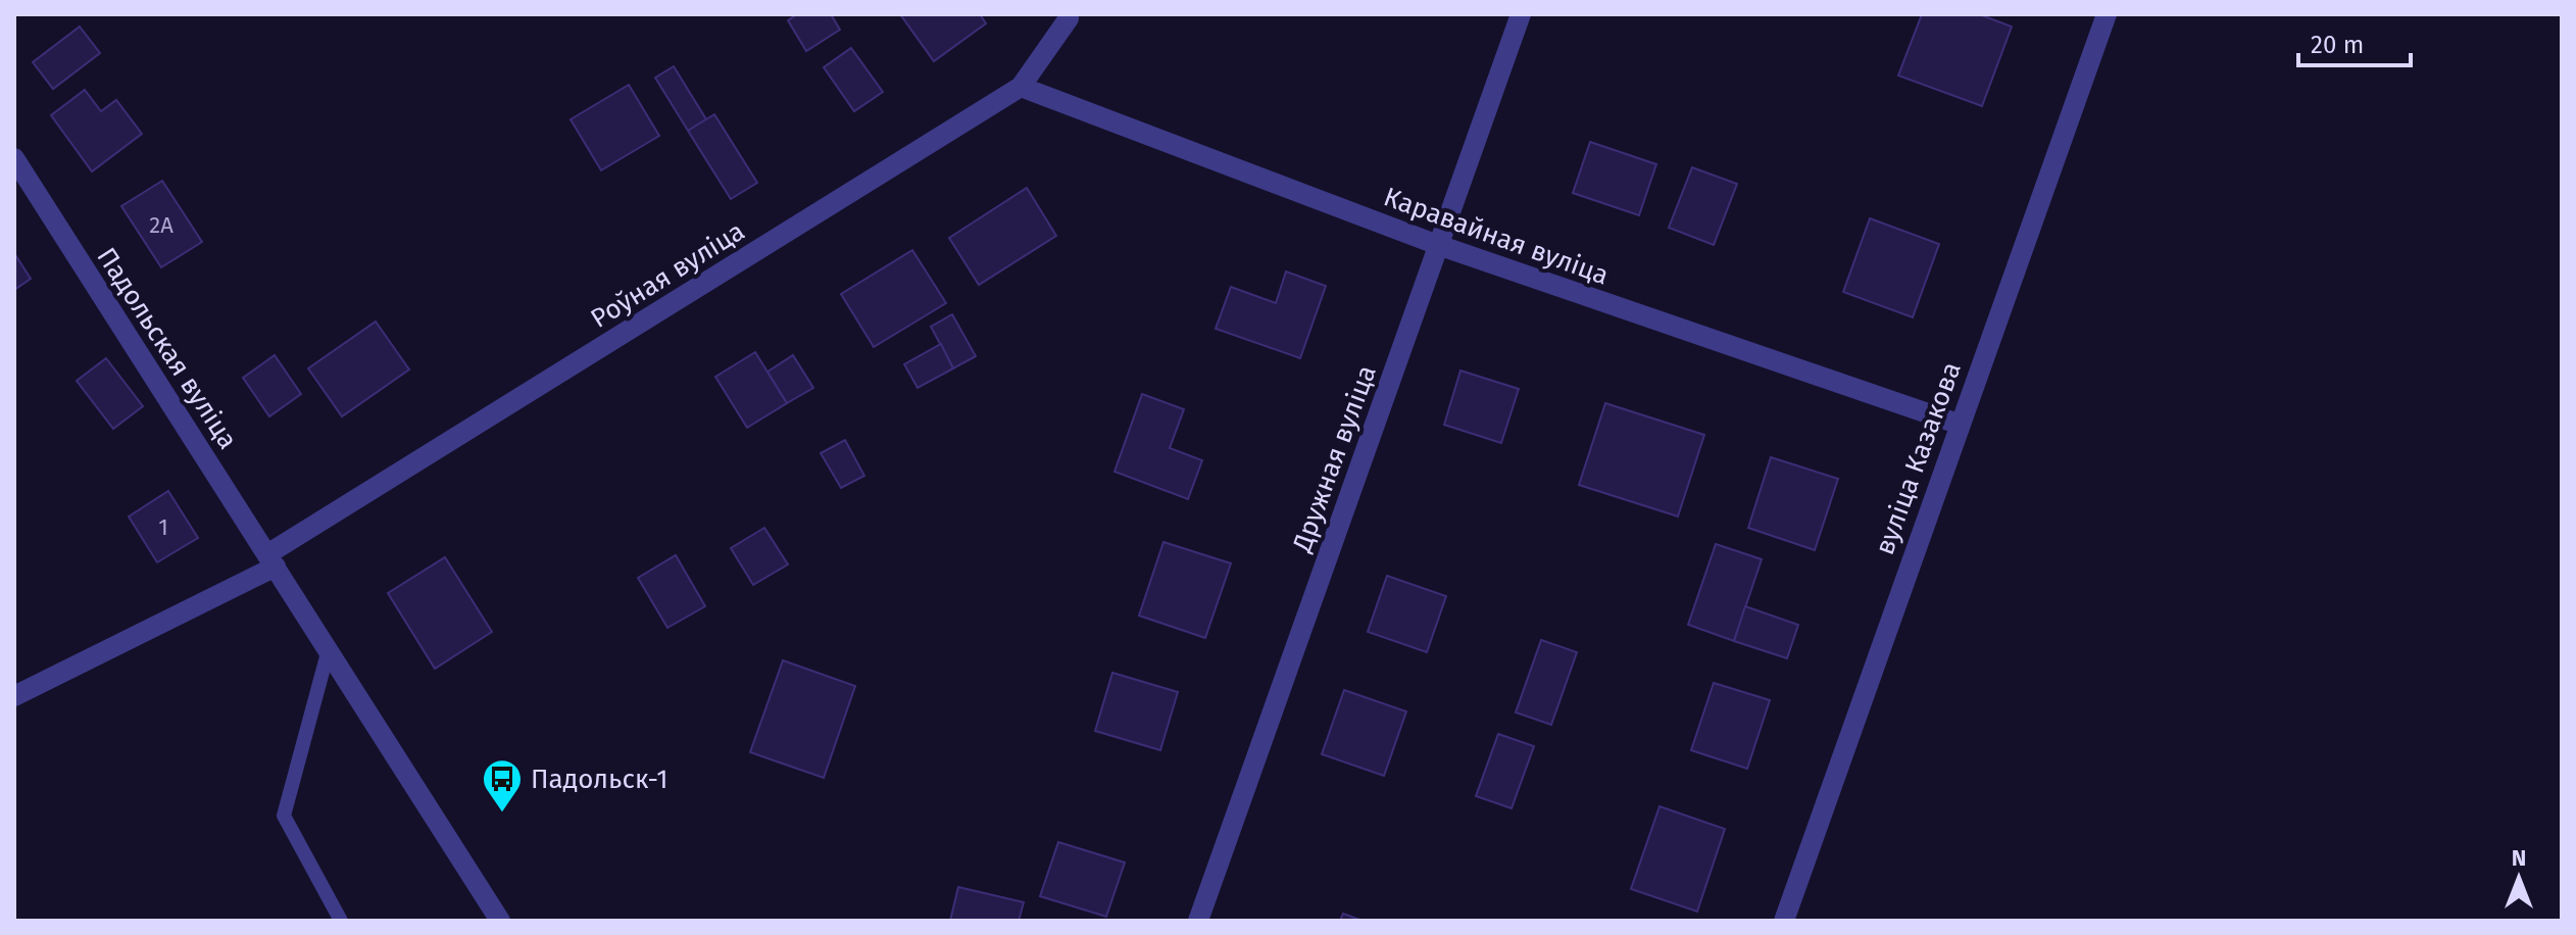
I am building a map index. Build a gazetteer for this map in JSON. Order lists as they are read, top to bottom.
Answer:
{
  "streets": {
    "street": [
      "Каравайная вуліца",
      "Роўная вуліца",
      "Падольская вуліца",
      "Дружная вуліца",
      "вуліца Казакова"
    ]
  },
  "crossings": [
    ["Каравайная вуліца", "Роўная вуліца"],
    ["Каравайная вуліца", "Дружная вуліца"],
    ["Каравайная вуліца", "вуліца Казакова"],
    ["Роўная вуліца", "Падольская вуліца"]
  ],
  "places": {
    "bus stop": ["Падольск-1"]
  },
  "house_numbers": ["2А", "1"],
  "scale_bar": "20 m",
  "north": "top"
}
